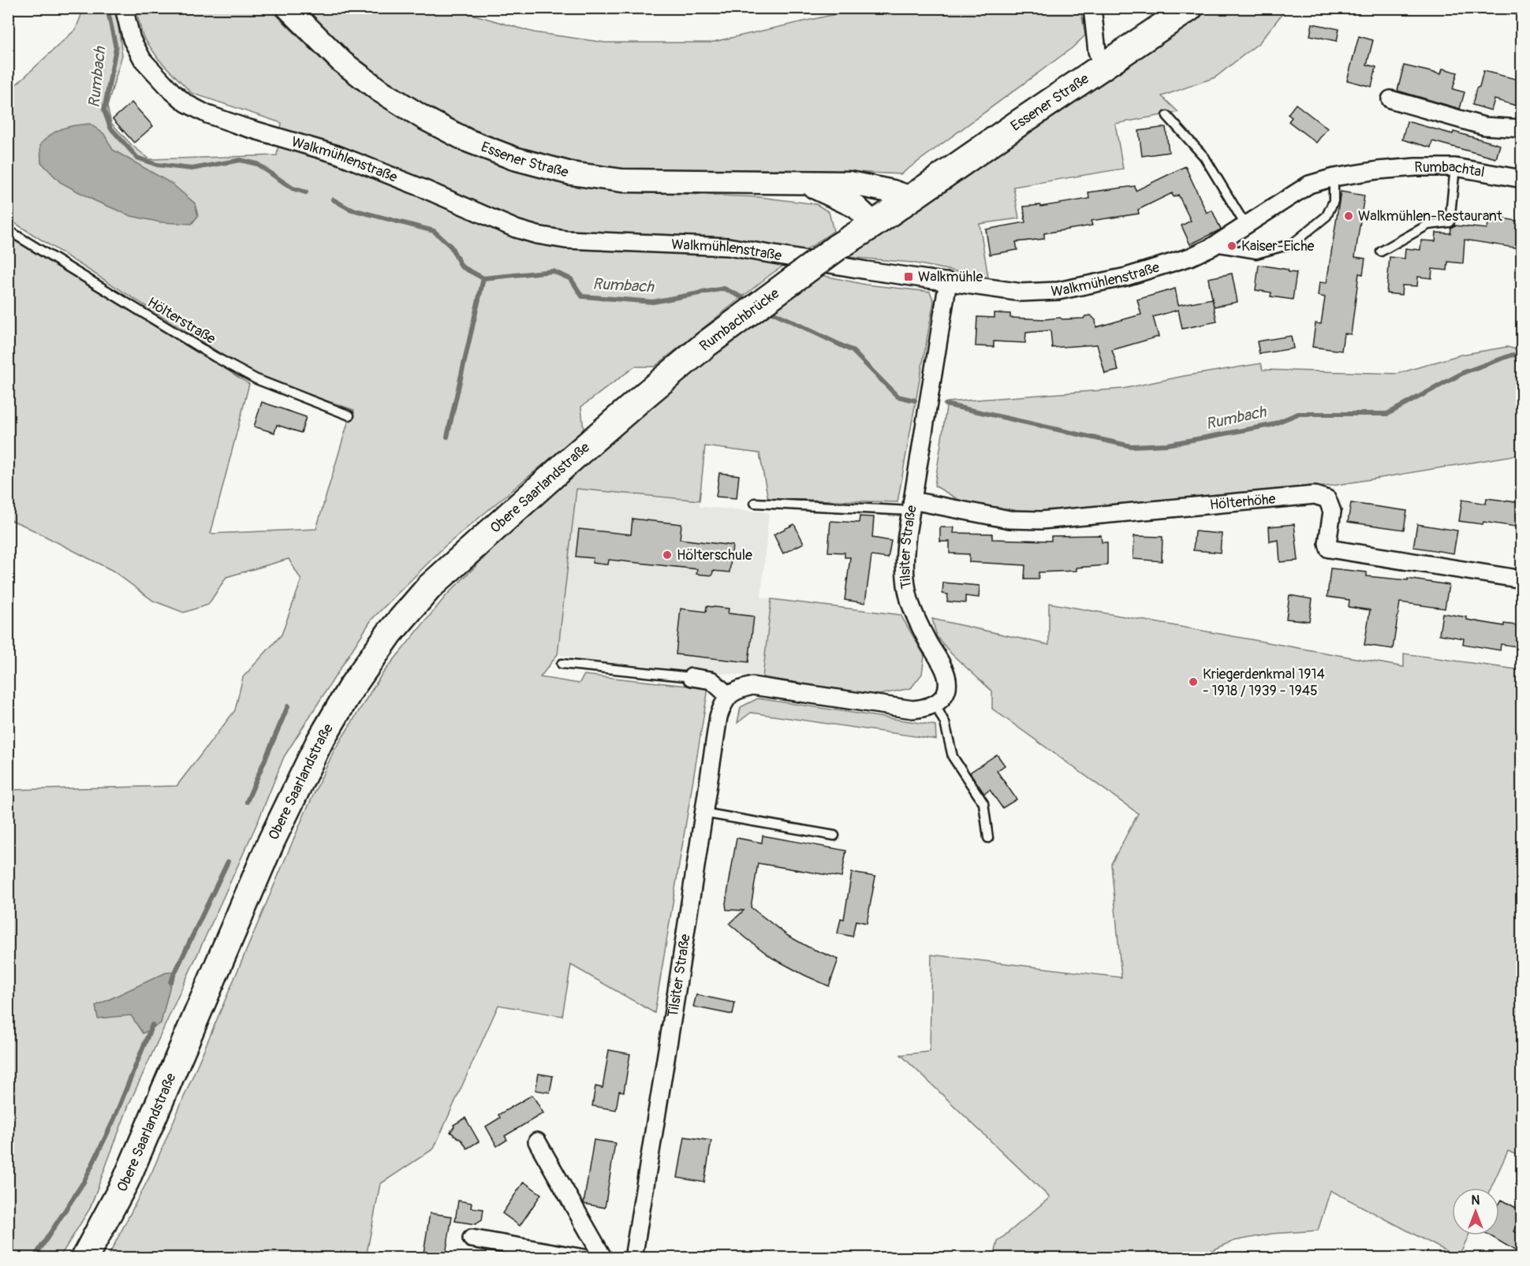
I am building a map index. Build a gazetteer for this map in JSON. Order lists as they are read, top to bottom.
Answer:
{
  "streets": {
    "main road": ["Essener Straße", "Rumbachbrücke", "Obere Saarlandstraße"],
    "street": [
      "Walkmühlenstraße",
      "Rumbachtal",
      "Hölterhöhe",
      "Tilsiter Straße"
    ],
    "lane": ["Hölterstraße"]
  },
  "crossings": [
    ["Essener Straße", "Rumbachbrücke"],
    ["Walkmühlenstraße", "Rumbachtal"],
    ["Walkmühlenstraße", "Tilsiter Straße"],
    ["Rumbachbrücke", "Obere Saarlandstraße"],
    ["Hölterhöhe", "Tilsiter Straße"]
  ],
  "water": ["Rumbach"],
  "places": {
    "other": [
      "Walkmühlen-Restaurant",
      "Kaiser-Eiche",
      "Hölterschule",
      "Kriegerdenkmal 1914 - 1918 / 1939 - 1945"
    ],
    "transit": ["Walkmühle"]
  },
  "north": "top"
}
